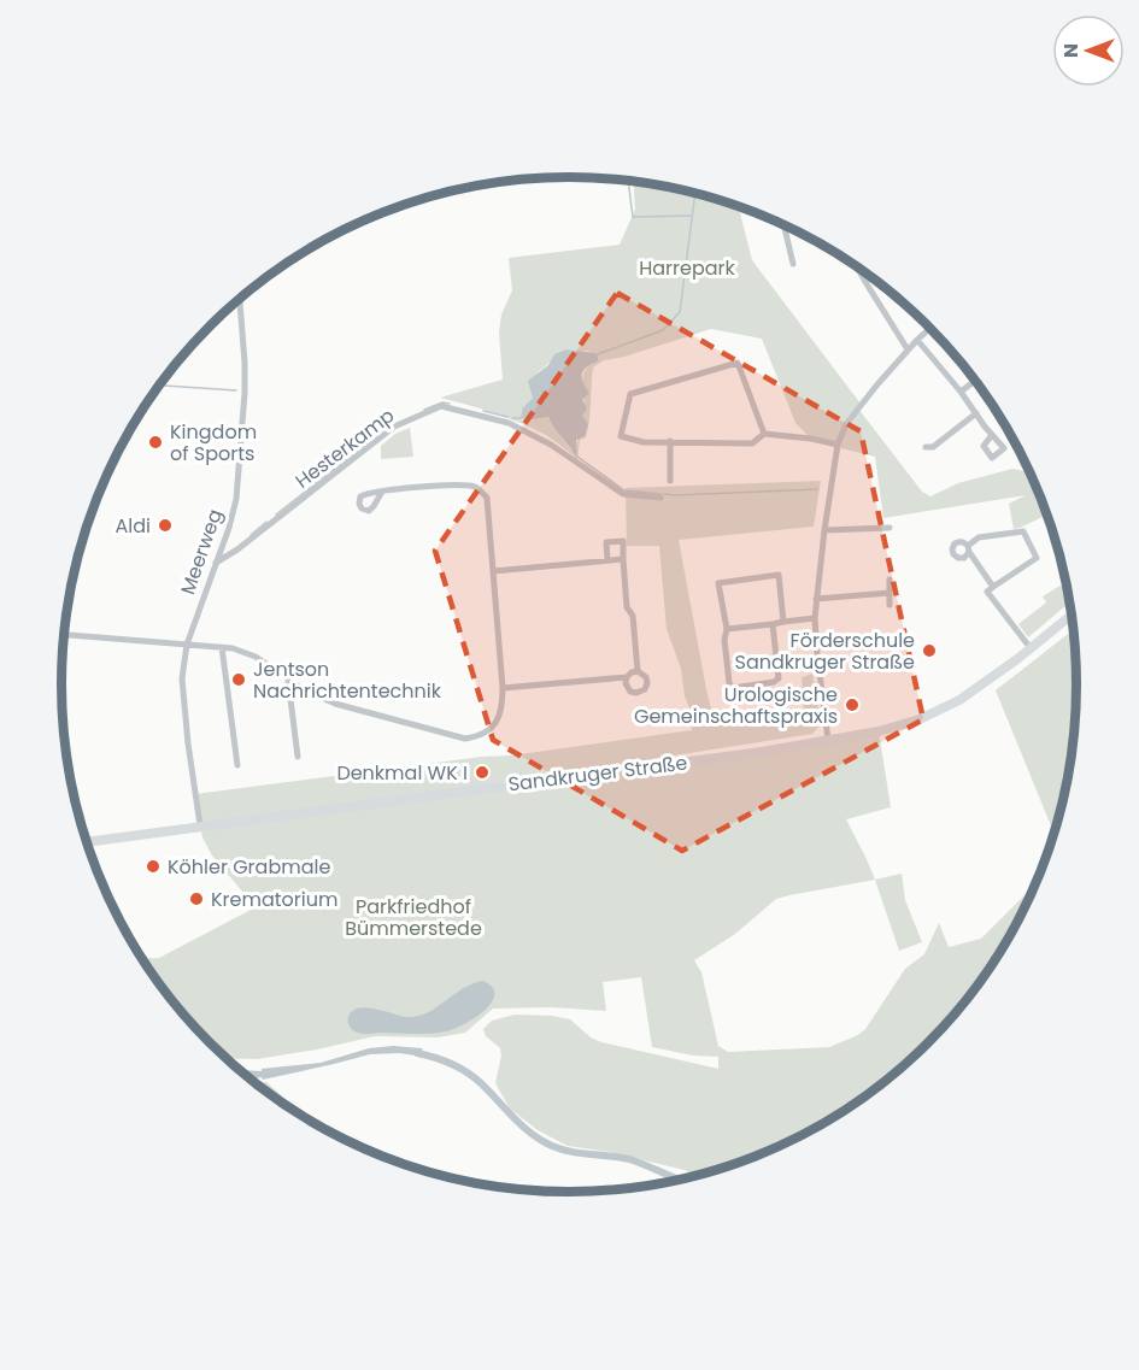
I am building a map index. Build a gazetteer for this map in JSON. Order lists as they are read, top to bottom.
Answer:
{
  "streets": {
    "street": ["Hesterkamp", "Meerweg", "Sandkruger Straße"]
  },
  "crossings": [
    ["Hesterkamp", "Meerweg"],
    ["Meerweg", "Sandkruger Straße"]
  ],
  "parks": ["Harrepark", "Parkfriedhof Bümmerstede"],
  "places": [
    "Kingdom of Sports",
    "Aldi",
    "Förderschule Sandkruger Straße",
    "Jentson Nachrichtentechnik",
    "Urologische Gemeinschaftspraxis",
    "Denkmal WK I",
    "Köhler Grabmale",
    "Krematorium"
  ],
  "north": "left"
}
